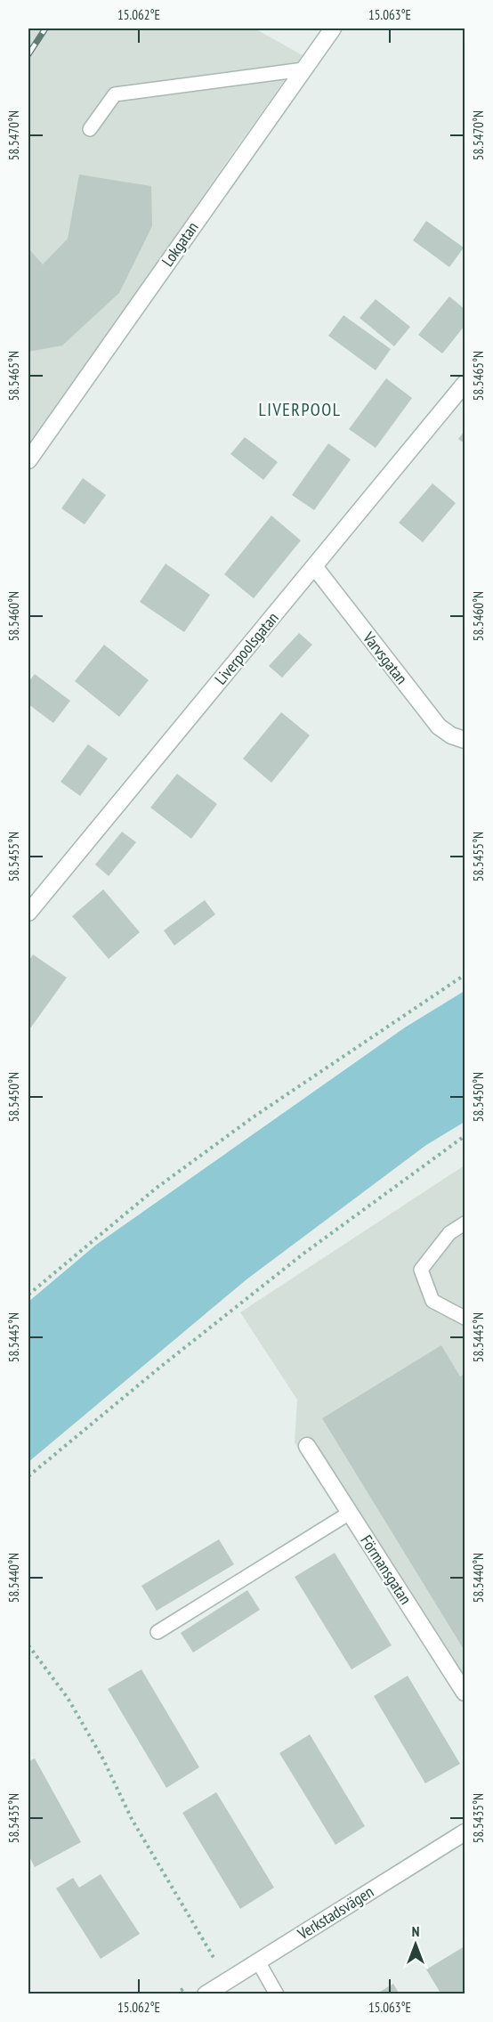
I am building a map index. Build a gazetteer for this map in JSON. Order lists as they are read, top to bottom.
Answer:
{
  "streets": {
    "street": [
      "Lokgatan",
      "Liverpoolsgatan",
      "Varvsgatan",
      "Förmansgatan",
      "Verkstadsvägen"
    ]
  },
  "crossings": [
    ["Liverpoolsgatan", "Varvsgatan"]
  ],
  "districts": ["LIVERPOOL"],
  "north": "top",
  "coordinates": [
    "15.062°E",
    "15.063°E",
    "58.5470°N",
    "58.5465°N",
    "58.5460°N",
    "58.5455°N",
    "58.5450°N",
    "58.5445°N",
    "58.5440°N",
    "58.5435°N"
  ]
}
